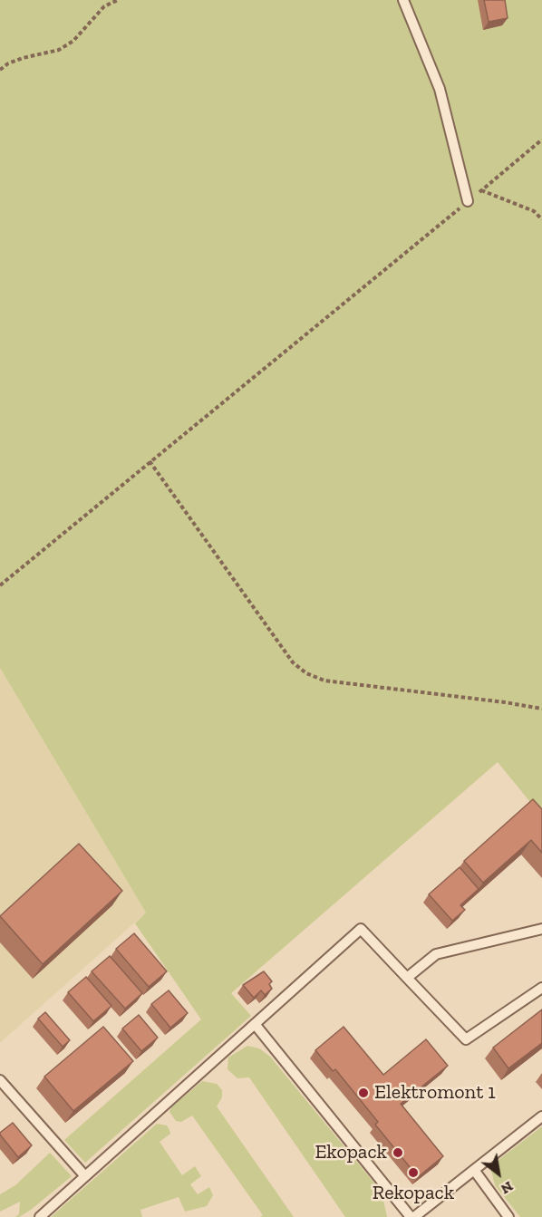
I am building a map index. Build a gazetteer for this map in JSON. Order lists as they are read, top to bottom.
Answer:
{
  "places": ["Elektromont 1", "Ekopack", "Rekopack"],
  "north": "bottom right"
}
